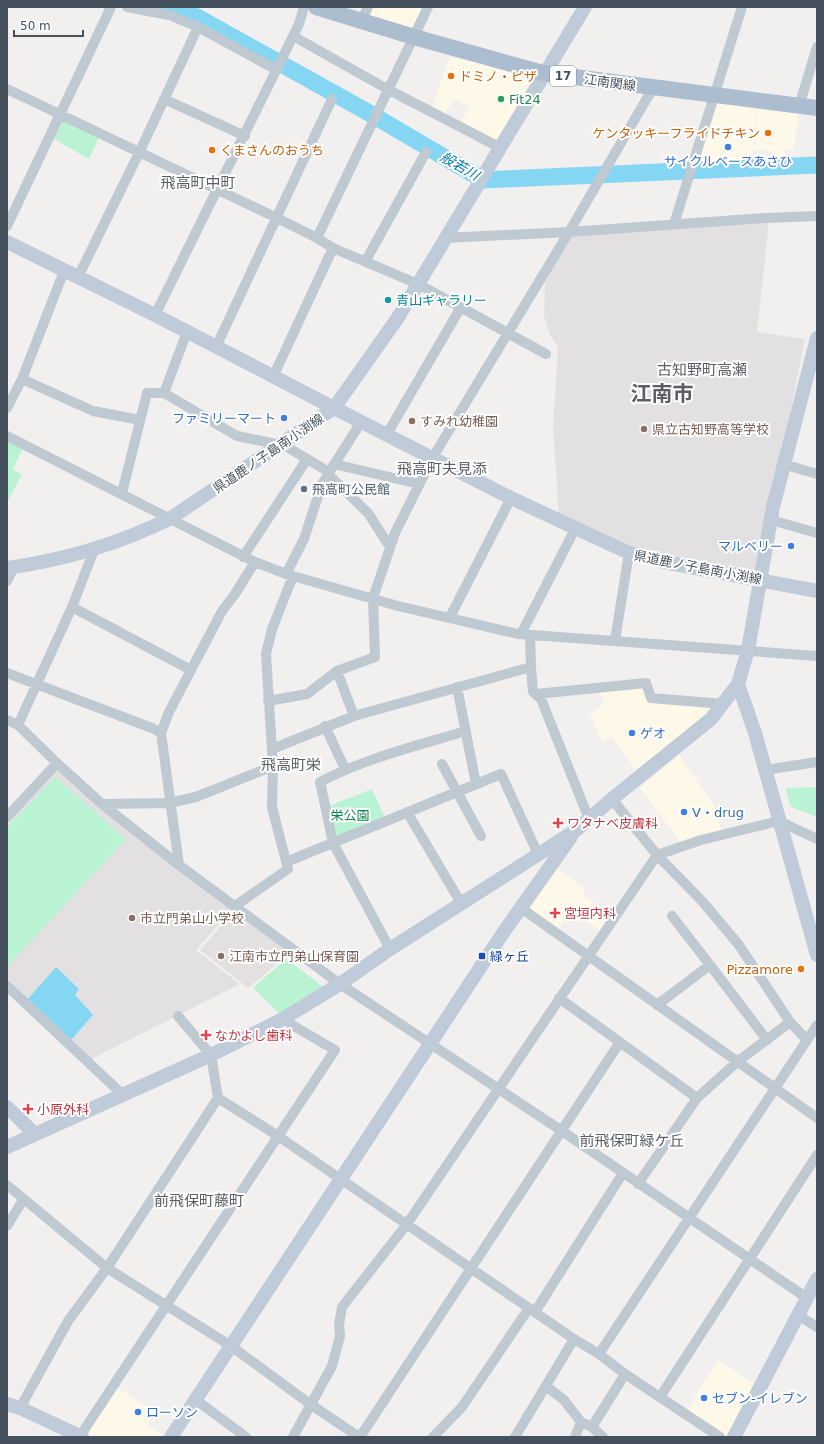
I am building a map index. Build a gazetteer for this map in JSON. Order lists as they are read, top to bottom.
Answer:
{
  "streets": {
    "main road": ["17", "江南関線"],
    "street": ["県道鹿ノ子島南小渕線"]
  },
  "districts": [
    "飛高町中町",
    "古知野町高瀬",
    "江南市",
    "飛高町夫見添",
    "飛高町栄",
    "前飛保町緑ケ丘",
    "前飛保町藤町"
  ],
  "water": ["般若川"],
  "parks": ["栄公園"],
  "places": {
    "other": [
      "ドミノ・ピザ",
      "Fit24",
      "ケンタッキーフライドチキン",
      "サイクルベースあさひ",
      "くまさんのおうち",
      "青山ギャラリー",
      "ファミリーマート",
      "すみれ幼稚園",
      "県立古知野高等学校",
      "飛高町公民館",
      "マルベリー",
      "ゲオ",
      "V・drug",
      "市立門弟山小学校",
      "江南市立門弟山保育園",
      "Pizzamore",
      "セブン-イレブン",
      "ローソン"
    ],
    "health": [
      "ワタナベ皮膚科",
      "宮垣内科",
      "なかよし歯科",
      "小原外科"
    ],
    "transit": ["緑ヶ丘"]
  },
  "scale_bar": "50 m"
}
